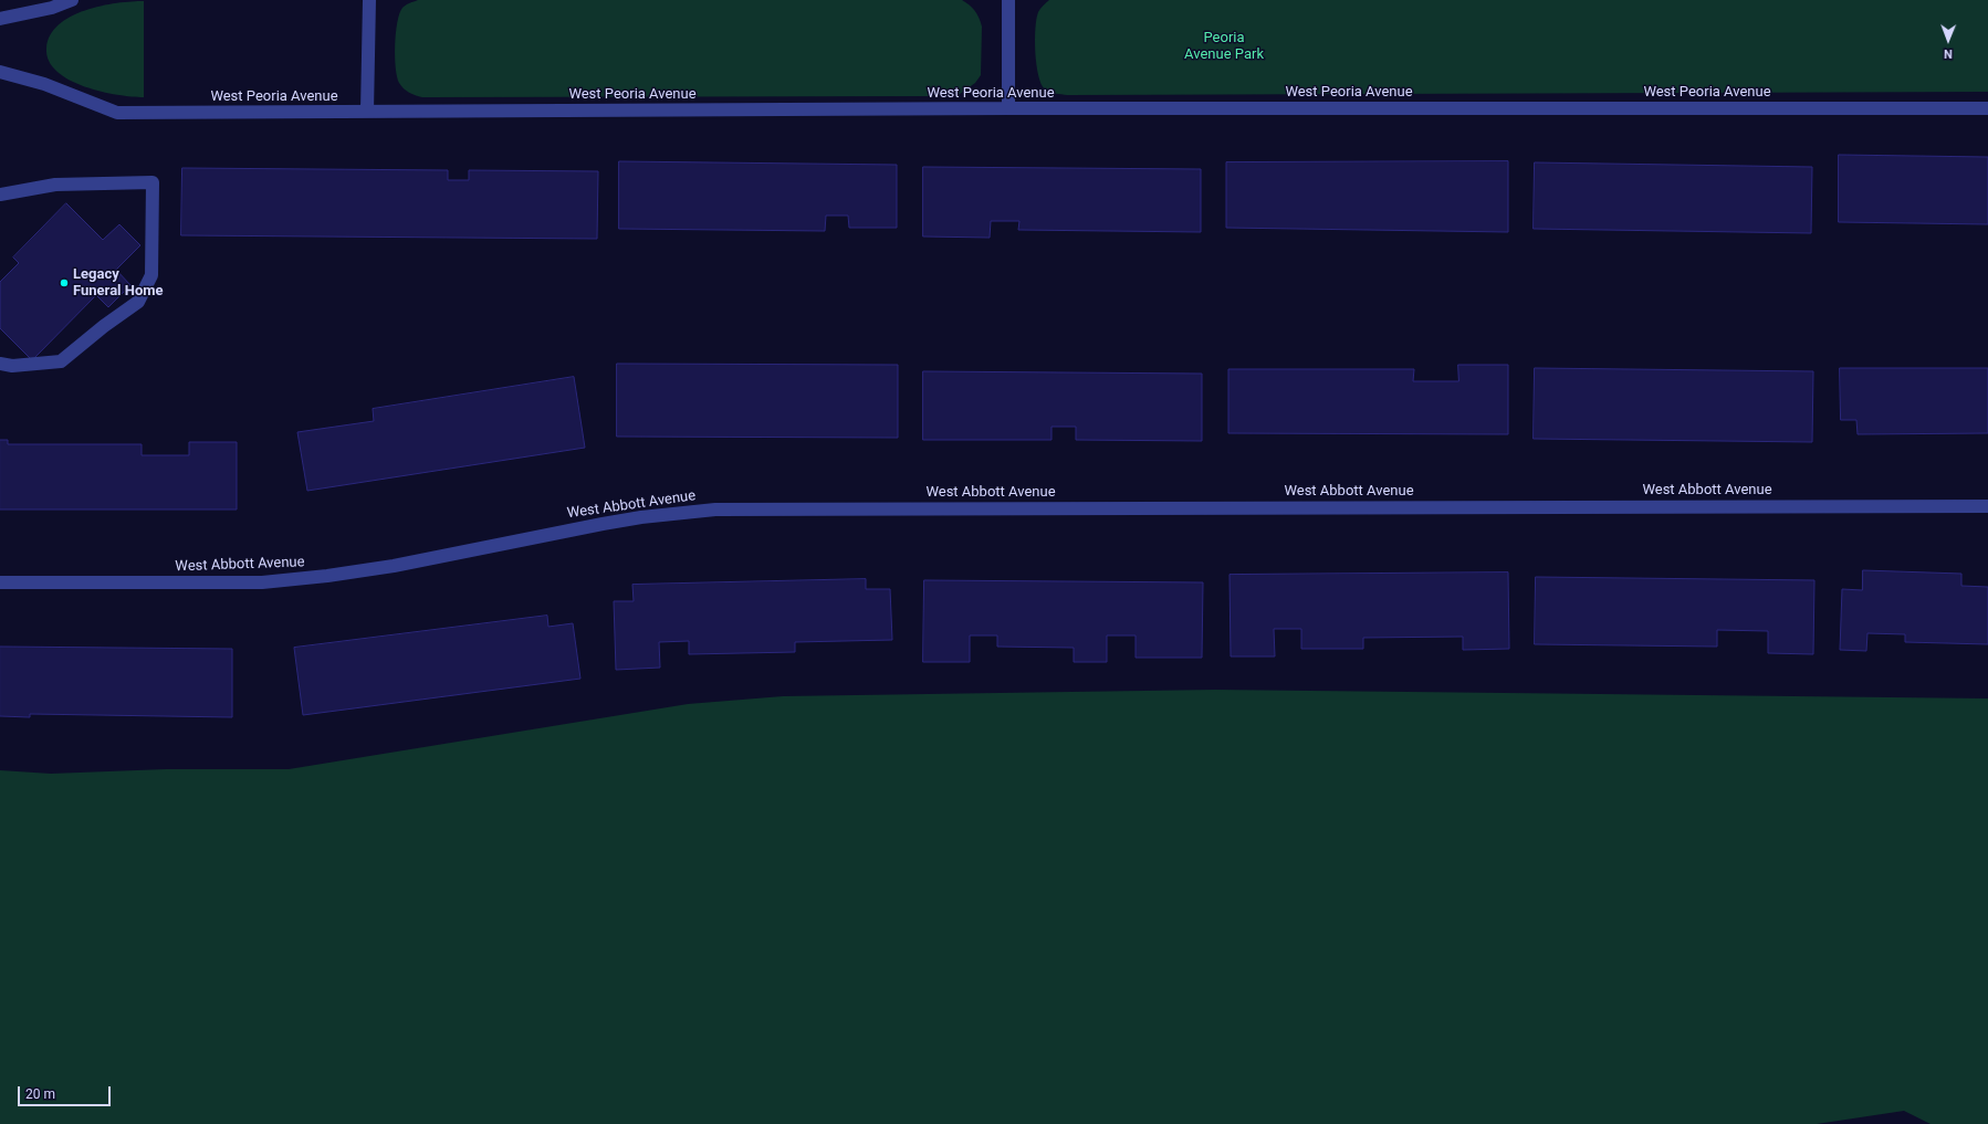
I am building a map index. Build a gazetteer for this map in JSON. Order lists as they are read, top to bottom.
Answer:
{
  "streets": {
    "street": ["West Peoria Avenue", "West Abbott Avenue"]
  },
  "parks": ["Peoria Avenue Park"],
  "places": ["Legacy Funeral Home"],
  "scale_bar": "20 m",
  "north": "bottom"
}
